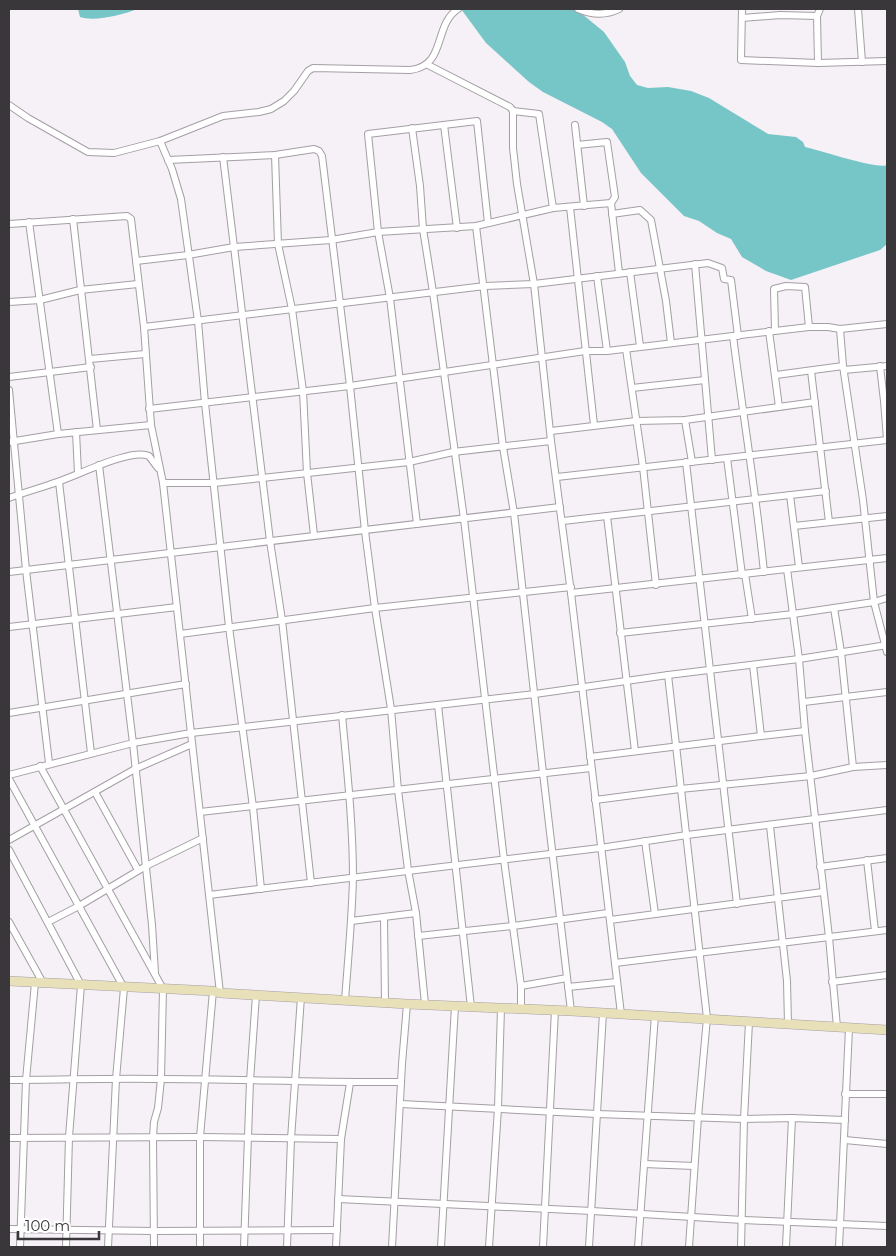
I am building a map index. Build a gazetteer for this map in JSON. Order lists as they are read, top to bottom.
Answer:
{
  "scale_bar": "100 m"
}
